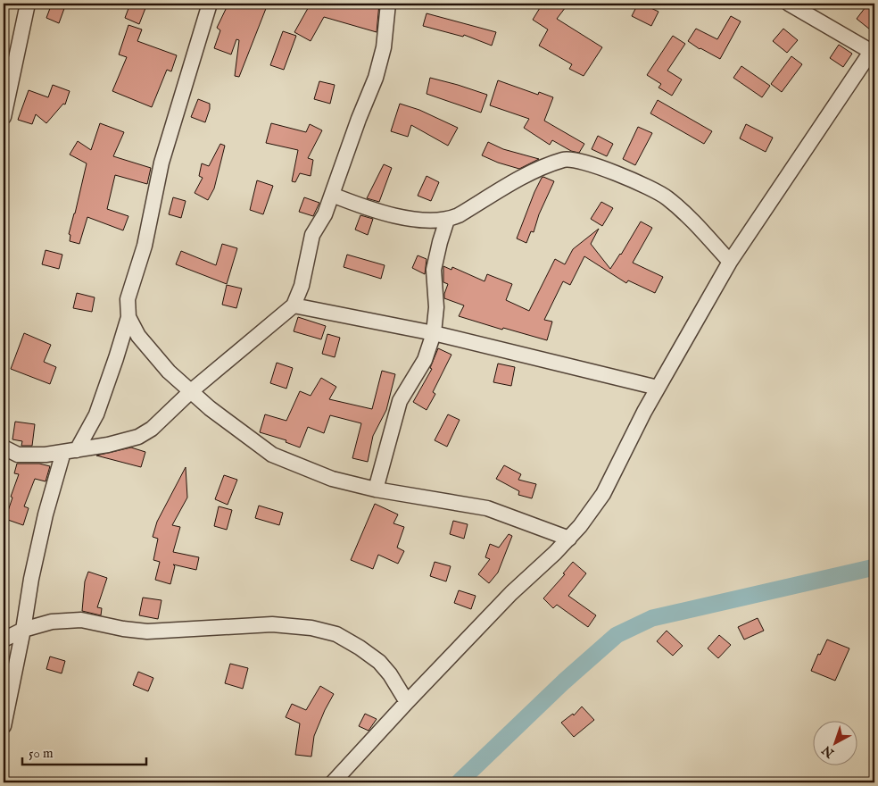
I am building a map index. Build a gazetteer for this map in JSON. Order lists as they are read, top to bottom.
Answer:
{
  "scale_bar": "50 m",
  "north": "bottom left"
}
